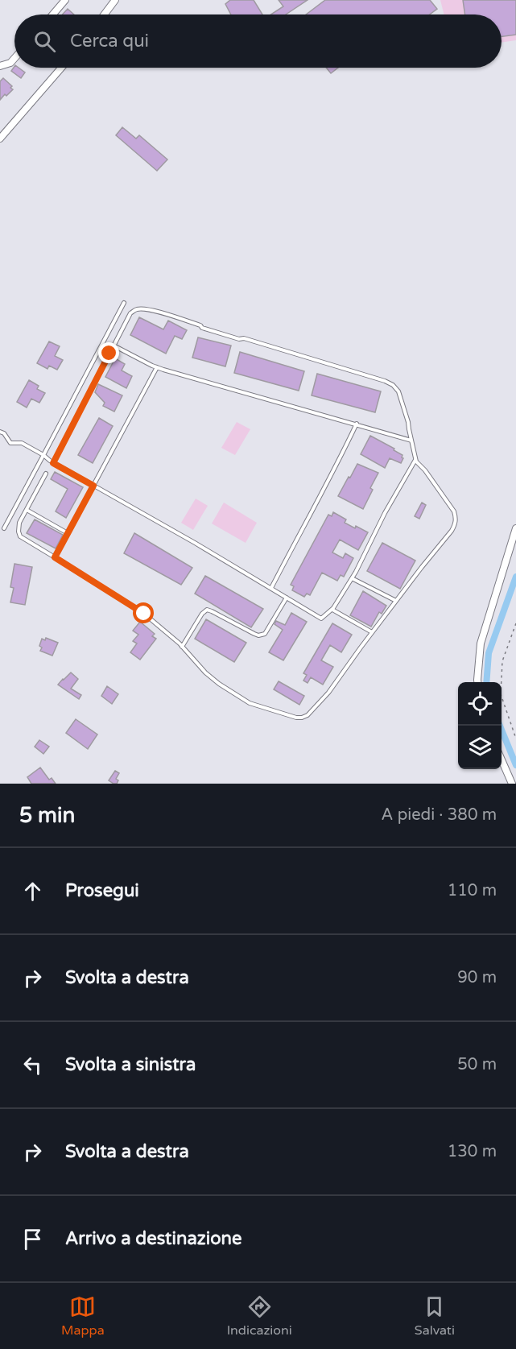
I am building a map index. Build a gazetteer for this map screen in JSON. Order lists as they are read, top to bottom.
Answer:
{
  "page": {
    "search": "Cerca qui",
    "heading": ["5 min", "A piedi · 380 m"],
    "list": [
      ["Prosegui", "110 m"],
      ["Svolta a destra", "90 m"],
      ["Svolta a sinistra", "50 m"],
      ["Svolta a destra", "130 m"],
      "Arrivo a destinazione"
    ],
    "nav": ["Mappa", "Indicazioni", "Salvati"]
  }
}
